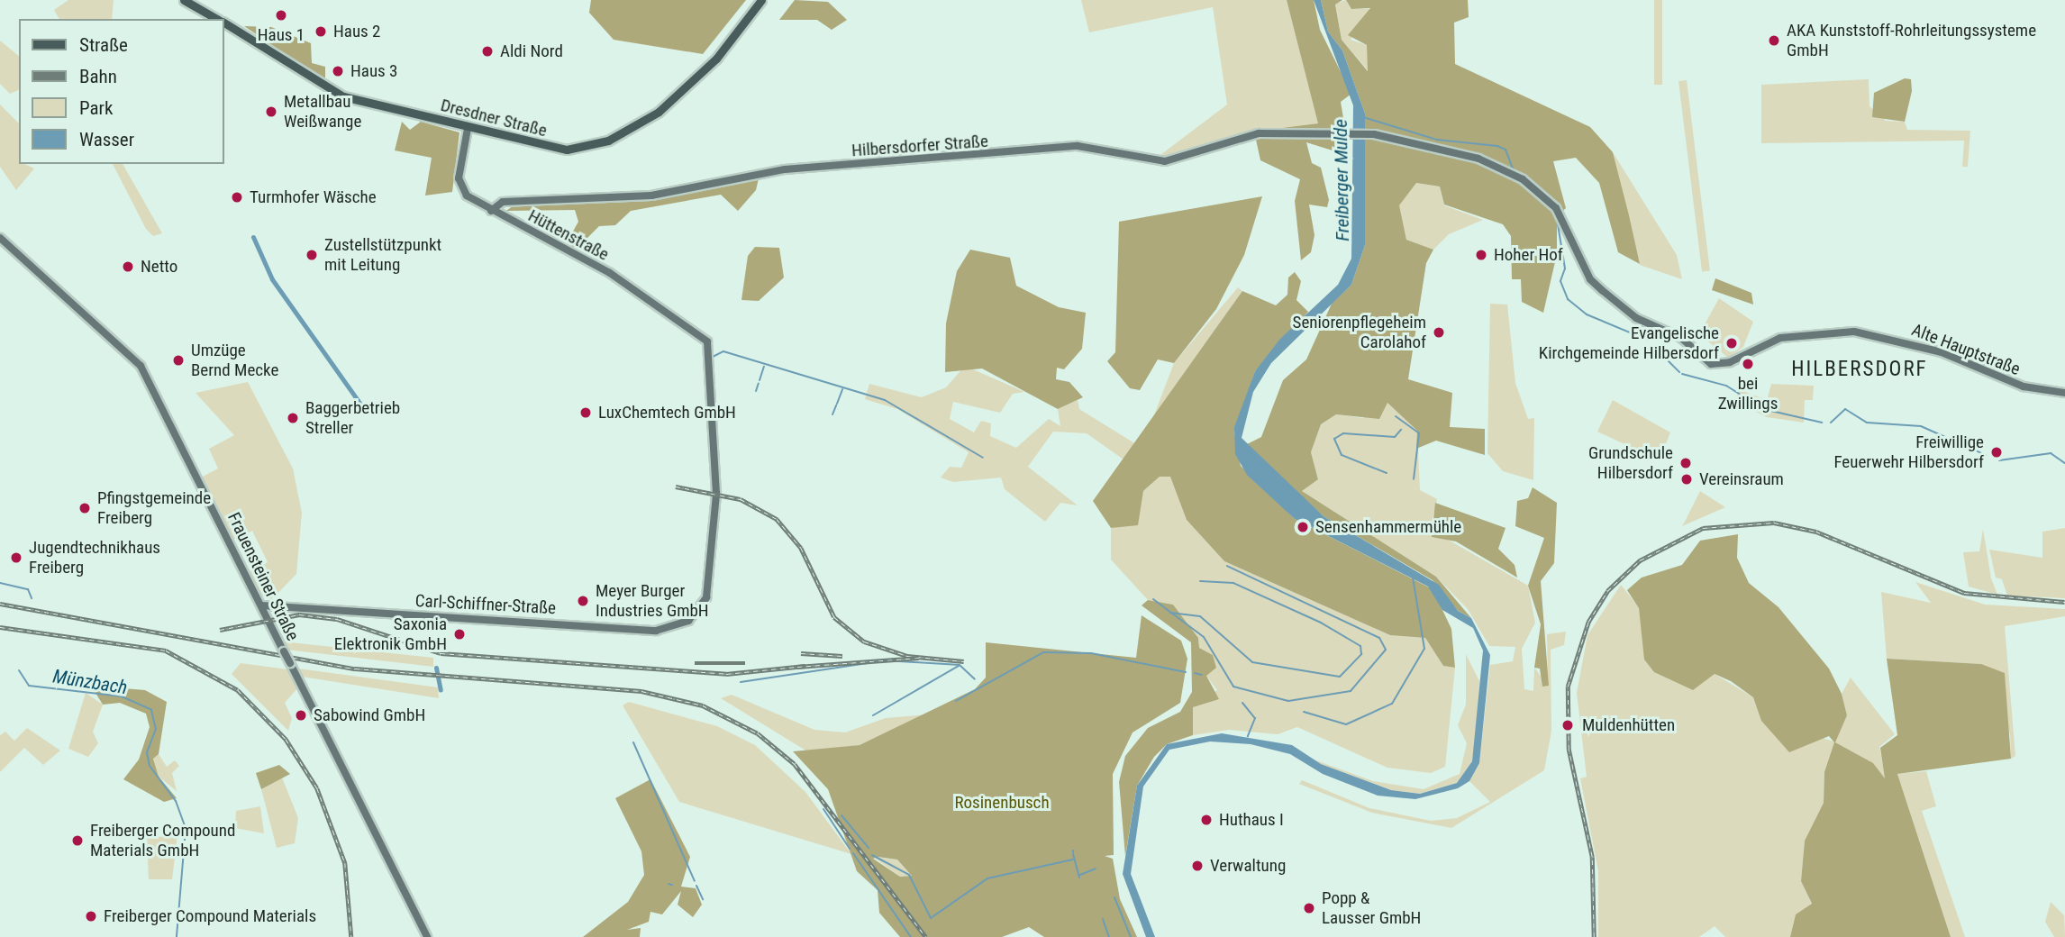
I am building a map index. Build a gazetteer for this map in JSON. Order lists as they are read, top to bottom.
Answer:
{
  "streets": {
    "main road": [
      "Dresdner Straße",
      "Hilbersdorfer Straße",
      "Hüttenstraße",
      "Alte Hauptstraße",
      "Frauensteiner Straße",
      "Carl-Schiffner-Straße"
    ]
  },
  "crossings": [
    ["Dresdner Straße", "Hüttenstraße"],
    ["Hilbersdorfer Straße", "Hüttenstraße"],
    ["Hilbersdorfer Straße", "Alte Hauptstraße"],
    ["Hüttenstraße", "Carl-Schiffner-Straße"],
    ["Frauensteiner Straße", "Carl-Schiffner-Straße"]
  ],
  "districts": ["HILBERSDORF"],
  "water": ["Freiberger Mulde", "Münzbach"],
  "parks": ["Rosinenbusch"],
  "places": [
    "Haus 1",
    "Haus 2",
    "AKA Kunststoff-Rohrleitungssysteme GmbH",
    "Aldi Nord",
    "Haus 3",
    "Metallbau Weißwange",
    "Turmhofer Wäsche",
    "Zustellstützpunkt mit Leitung",
    "Hoher Hof",
    "Netto",
    "Seniorenpflegeheim Carolahof",
    "Evangelische Kirchgemeinde Hilbersdorf",
    "Umzüge Bernd Mecke",
    "bei Zwillings",
    "LuxChemtech GmbH",
    "Baggerbetrieb Streller",
    "Freiwillige Feuerwehr Hilbersdorf",
    "Grundschule Hilbersdorf",
    "Vereinsraum",
    "Pfingstgemeinde Freiberg",
    "Sensenhammermühle",
    "Jugendtechnikhaus Freiberg",
    "Meyer Burger Industries GmbH",
    "Saxonia Elektronik GmbH",
    "Sabowind GmbH",
    "Muldenhütten",
    "Huthaus I",
    "Freiberger Compound Materials GmbH",
    "Verwaltung",
    "Popp & Lausser GmbH",
    "Freiberger Compound Materials"
  ],
  "legend": [
    "Straße",
    "Bahn",
    "Park",
    "Wasser"
  ]
}
